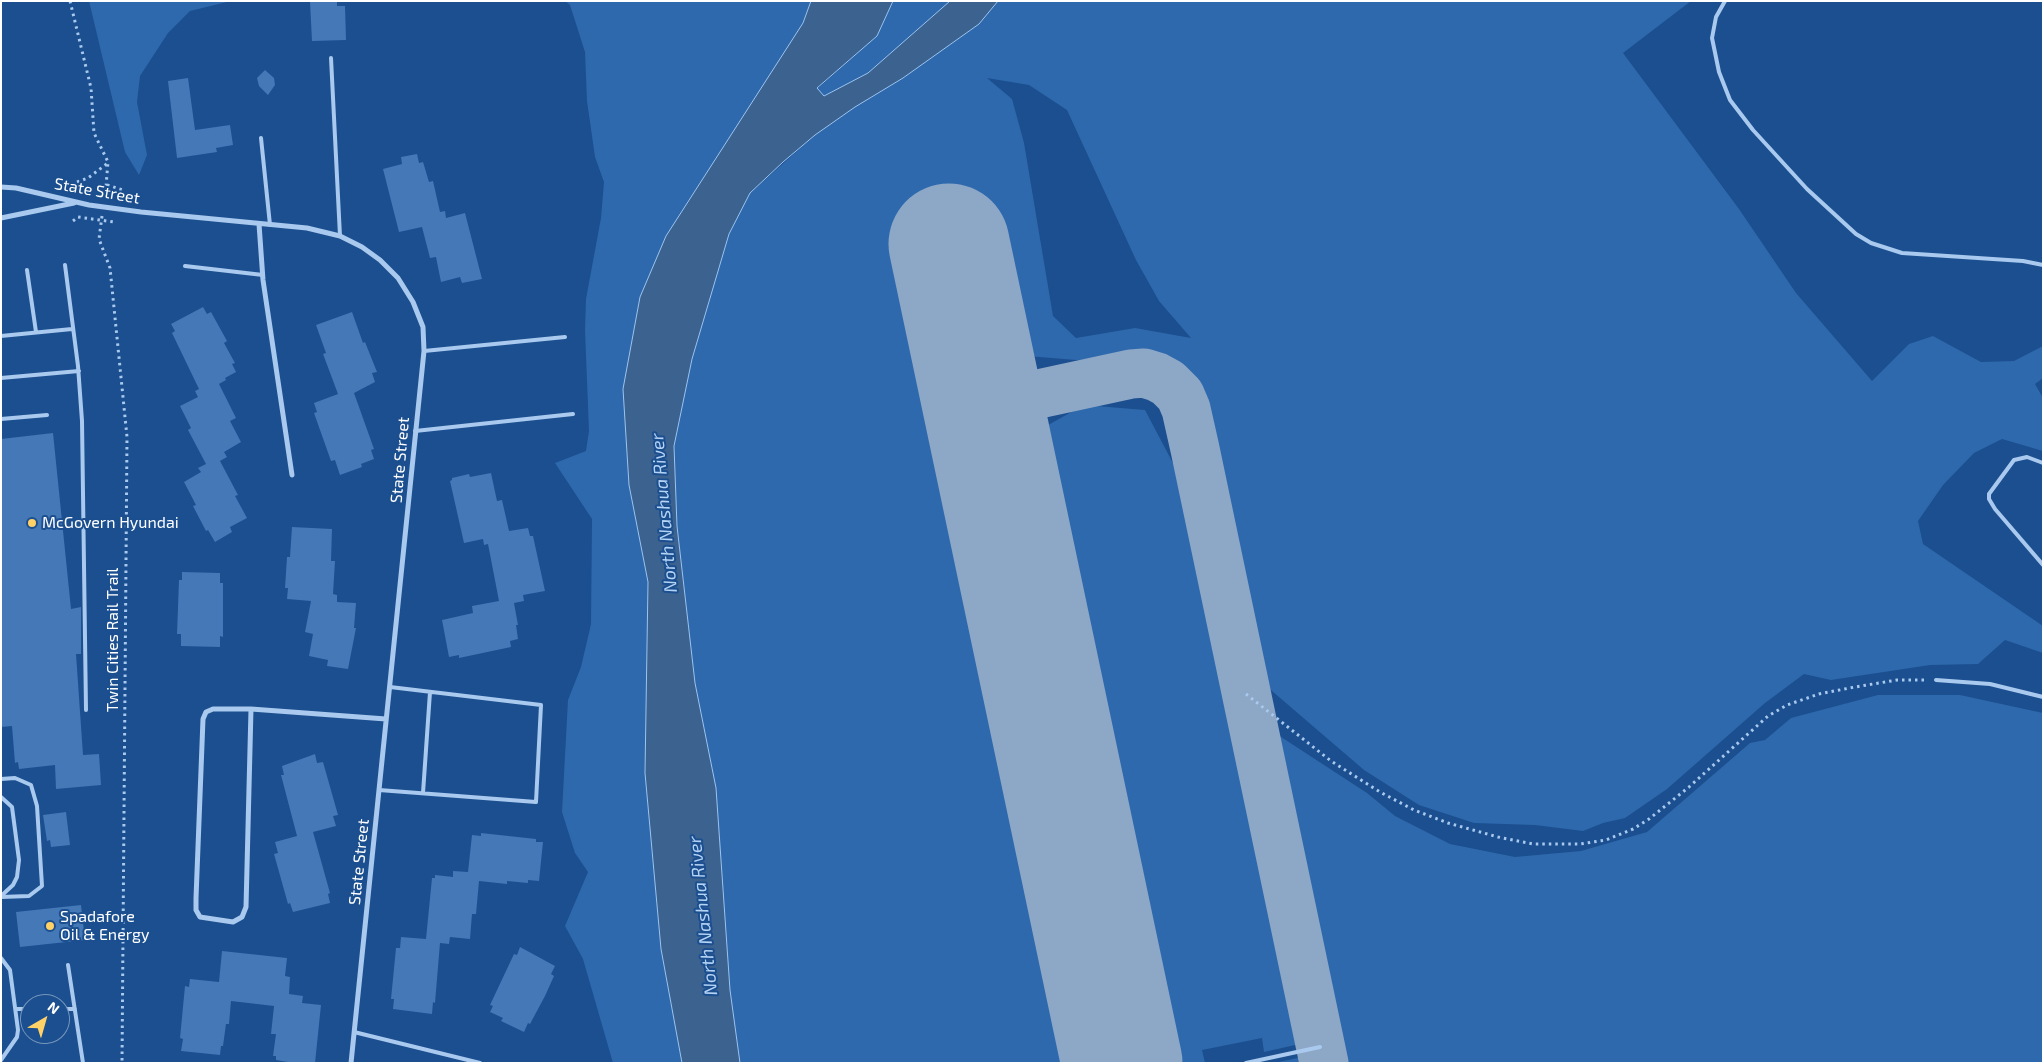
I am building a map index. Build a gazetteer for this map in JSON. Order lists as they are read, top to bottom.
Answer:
{
  "streets": {
    "street": ["State Street"],
    "path": ["Twin Cities Rail Trail"]
  },
  "water": ["North Nashua River"],
  "places": ["McGovern Hyundai", "Spadafore Oil & Energy"],
  "north": "top right"
}
